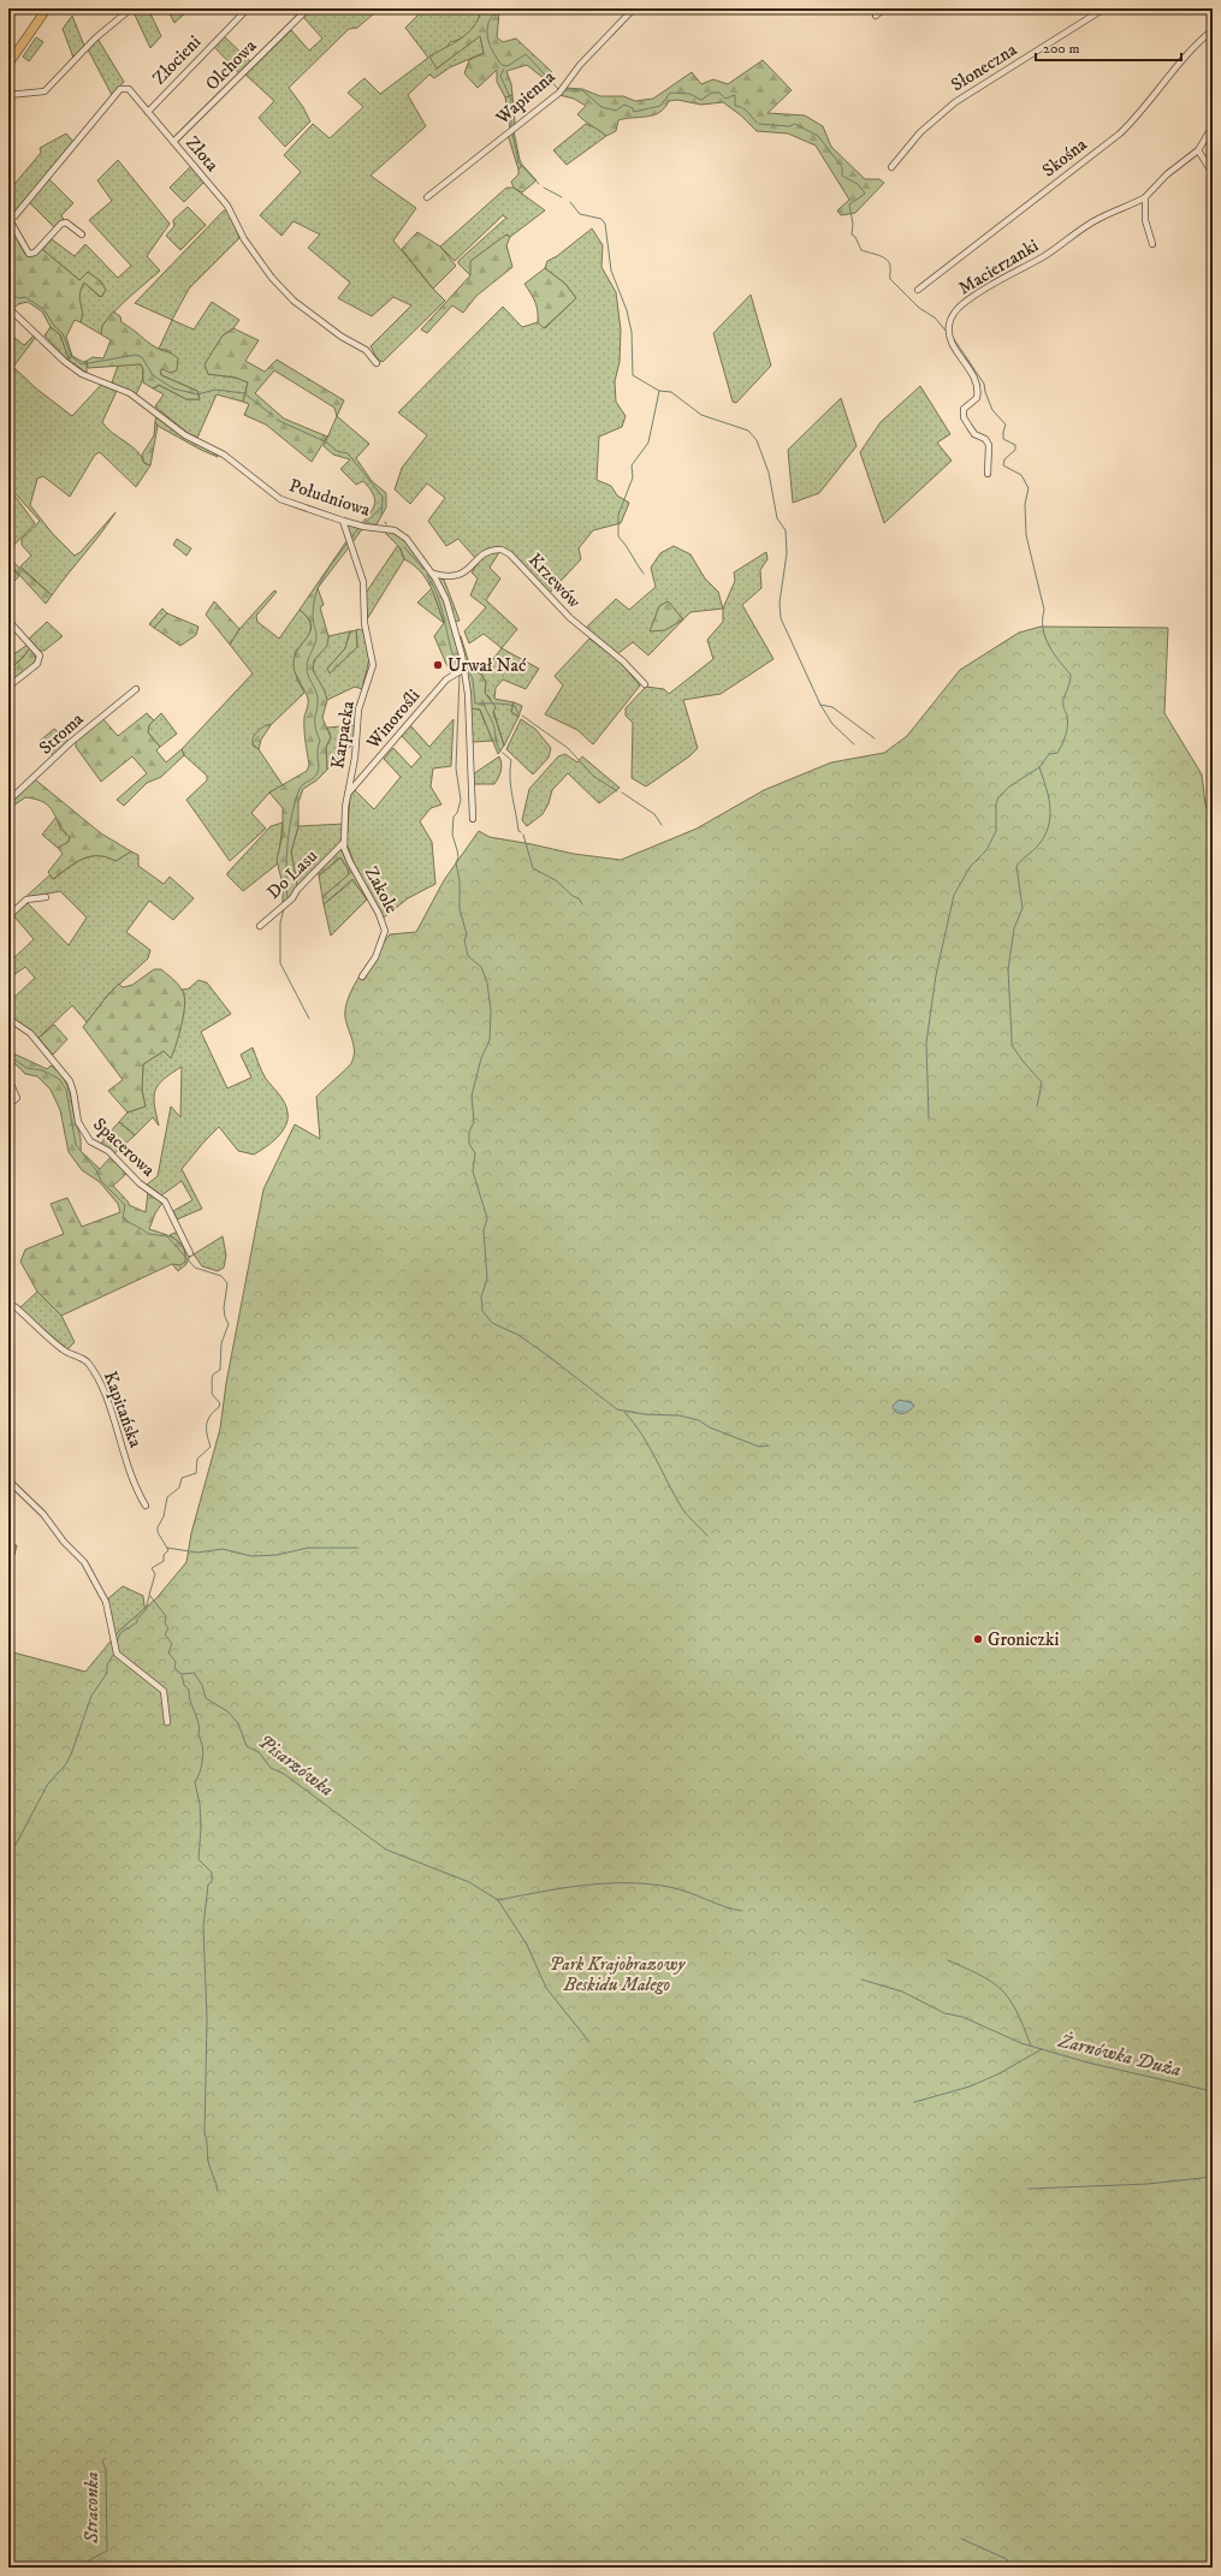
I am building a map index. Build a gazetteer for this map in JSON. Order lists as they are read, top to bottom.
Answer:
{
  "streets": {
    "street": [
      "Złocieni",
      "Olchowa",
      "Słoneczna",
      "Wapienna",
      "Złota",
      "Skośna",
      "Macierzanki",
      "Południowa",
      "Krzewów",
      "Winorośli",
      "Stroma",
      "Karpacka",
      "Do Lasu",
      "Zakole",
      "Spacerowa",
      "Kapitańska"
    ]
  },
  "crossings": [
    ["Złocieni", "Złota"],
    ["Olchowa", "Złota"],
    ["Południowa", "Krzewów"],
    ["Południowa", "Winorośli"],
    ["Południowa", "Karpacka"],
    ["Winorośli", "Karpacka"],
    ["Karpacka", "Do Lasu"],
    ["Karpacka", "Zakole"],
    ["Do Lasu", "Zakole"]
  ],
  "water": ["Pisarzówka", "Żarnówka Duża", "Straconka"],
  "parks": ["Park Krajobrazowy Beskidu Małego"],
  "places": ["Urwał Nać", "Groniczki"],
  "scale_bar": "200 m"
}
